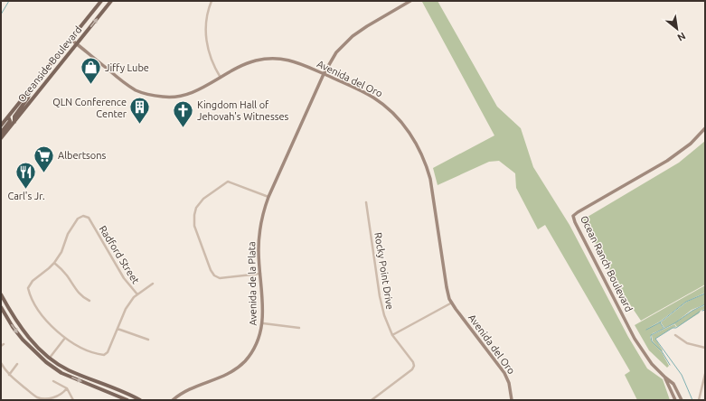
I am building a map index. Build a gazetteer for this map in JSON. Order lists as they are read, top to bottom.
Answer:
{
  "streets": {
    "main road": ["Oceanside Boulevard"],
    "street": [
      "Avenida del Oro",
      "Radford Street",
      "Ocean Ranch Boulevard",
      "Rocky Point Drive",
      "Avenida de la Plata"
    ]
  },
  "crossings": [
    ["Oceanside Boulevard", "Avenida del Oro"],
    ["Avenida del Oro", "Avenida de la Plata"]
  ],
  "places": {
    "shop": ["Jiffy Lube"],
    "building": ["QLN Conference Center"],
    "church": ["Kingdom Hall of Jehovah's Witnesses"],
    "supermarket": ["Albertsons"],
    "restaurant": ["Carl's Jr."]
  },
  "north": "bottom right"
}
